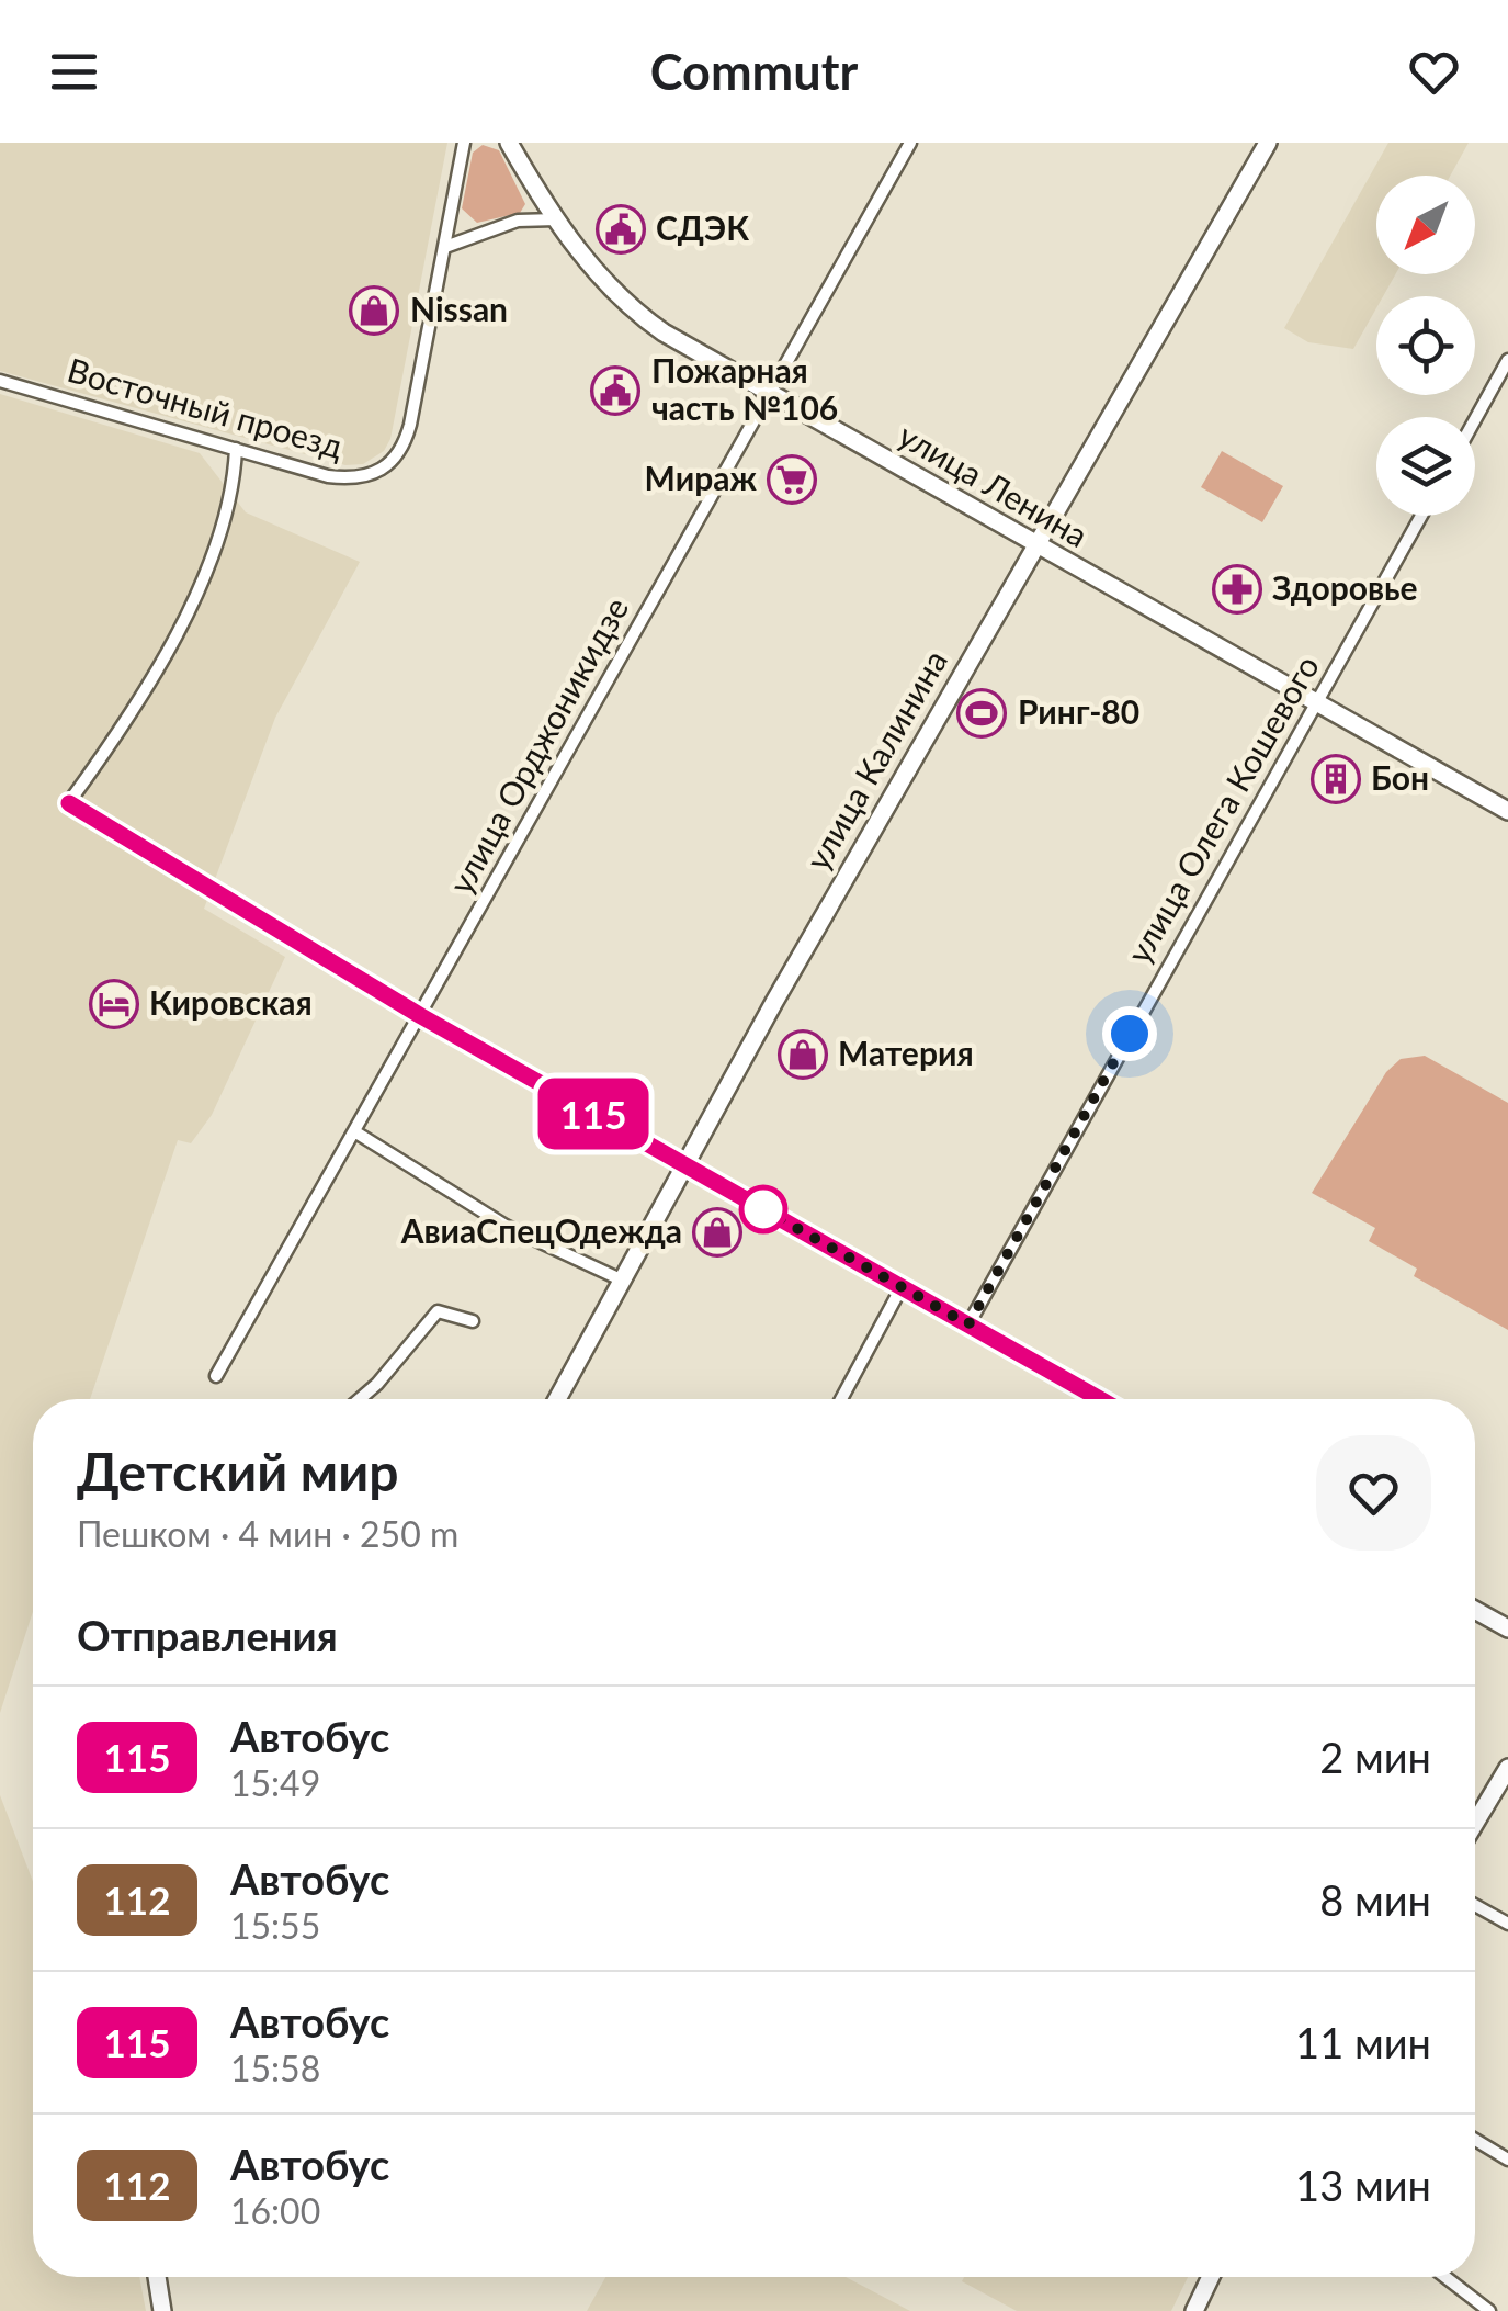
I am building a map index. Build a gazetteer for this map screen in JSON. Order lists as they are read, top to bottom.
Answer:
{
  "streets": {
    "street": [
      "Восточный проезд",
      "улица Ленина",
      "улица Орджоникидзе",
      "улица Калинина",
      "улица Олега Кошевого"
    ]
  },
  "crossings": [
    ["улица Ленина", "улица Орджоникидзе"],
    ["улица Ленина", "улица Калинина"],
    ["улица Ленина", "улица Олега Кошевого"]
  ],
  "places": {
    "public building": ["СДЭК", "Пожарная часть №106"],
    "shop": ["Nissan", "Материя", "АвиаСпецОдежда"],
    "supermarket": ["Мираж"],
    "pharmacy": ["Здоровье"],
    "sports": ["Ринг-80"],
    "building": ["Бон"],
    "hotel": ["Кировская"]
  },
  "lines": ["bus line 115"],
  "north": "bottom left",
  "page": {
    "header": "Commutr",
    "on_map": "115",
    "heading": [
      ["Детский мир", "Пешком · 4 мин · 250 m"],
      "Отправления"
    ],
    "list": [
      {
        "mark": "115",
        "name": "Автобус",
        "note": "15:49",
        "value": "2 мин"
      },
      {
        "mark": "112",
        "name": "Автобус",
        "note": "15:55",
        "value": "8 мин"
      },
      {
        "mark": "115",
        "name": "Автобус",
        "note": "15:58",
        "value": "11 мин"
      },
      {
        "mark": "112",
        "name": "Автобус",
        "note": "16:00",
        "value": "13 мин"
      }
    ]
  }
}
